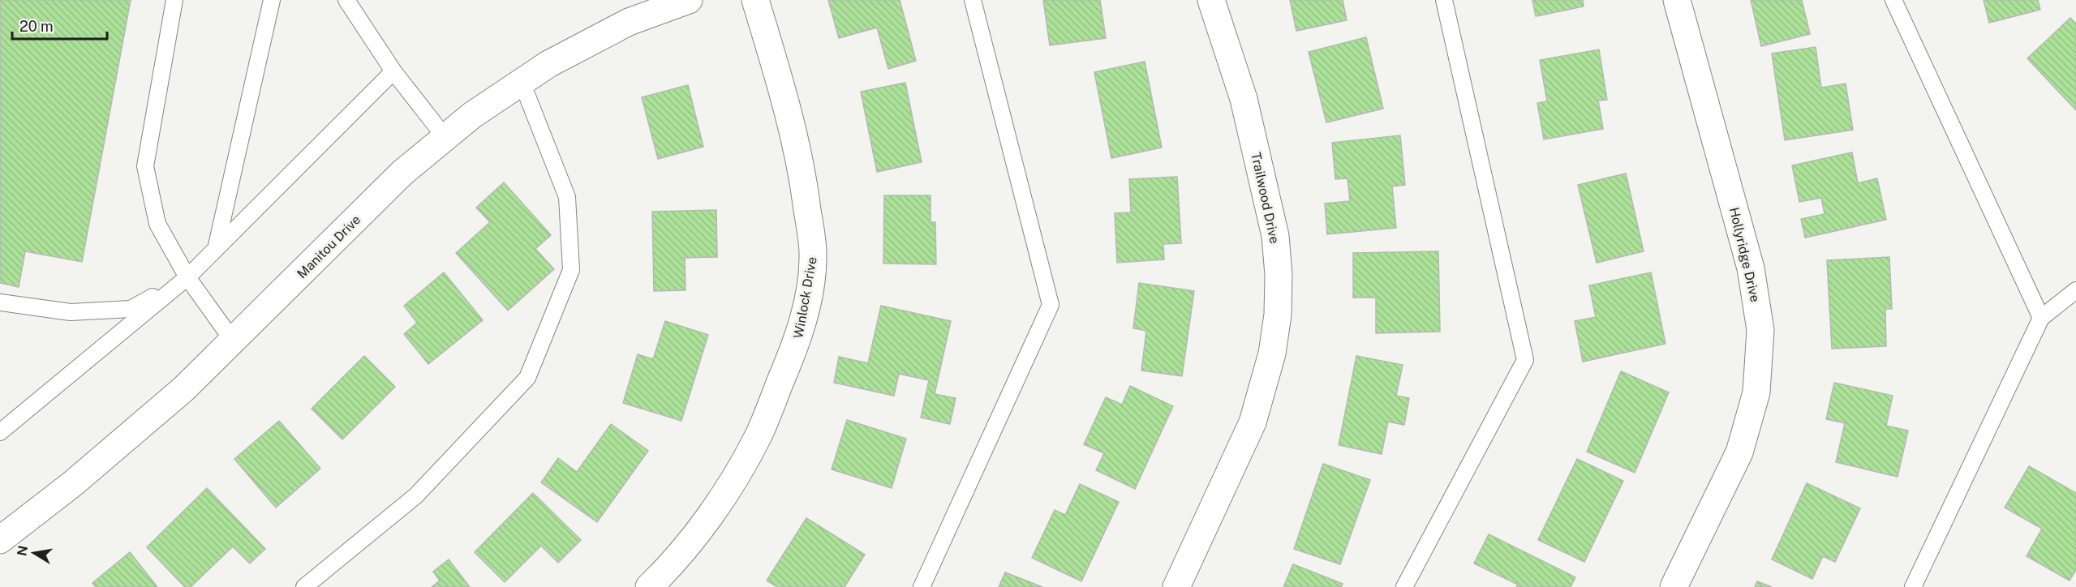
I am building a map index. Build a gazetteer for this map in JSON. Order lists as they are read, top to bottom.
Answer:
{
  "streets": {
    "street": [
      "Trailwood Drive",
      "Manitou Drive",
      "Hollyridge Drive",
      "Winlock Drive"
    ]
  },
  "scale_bar": "20 m",
  "north": "left"
}
